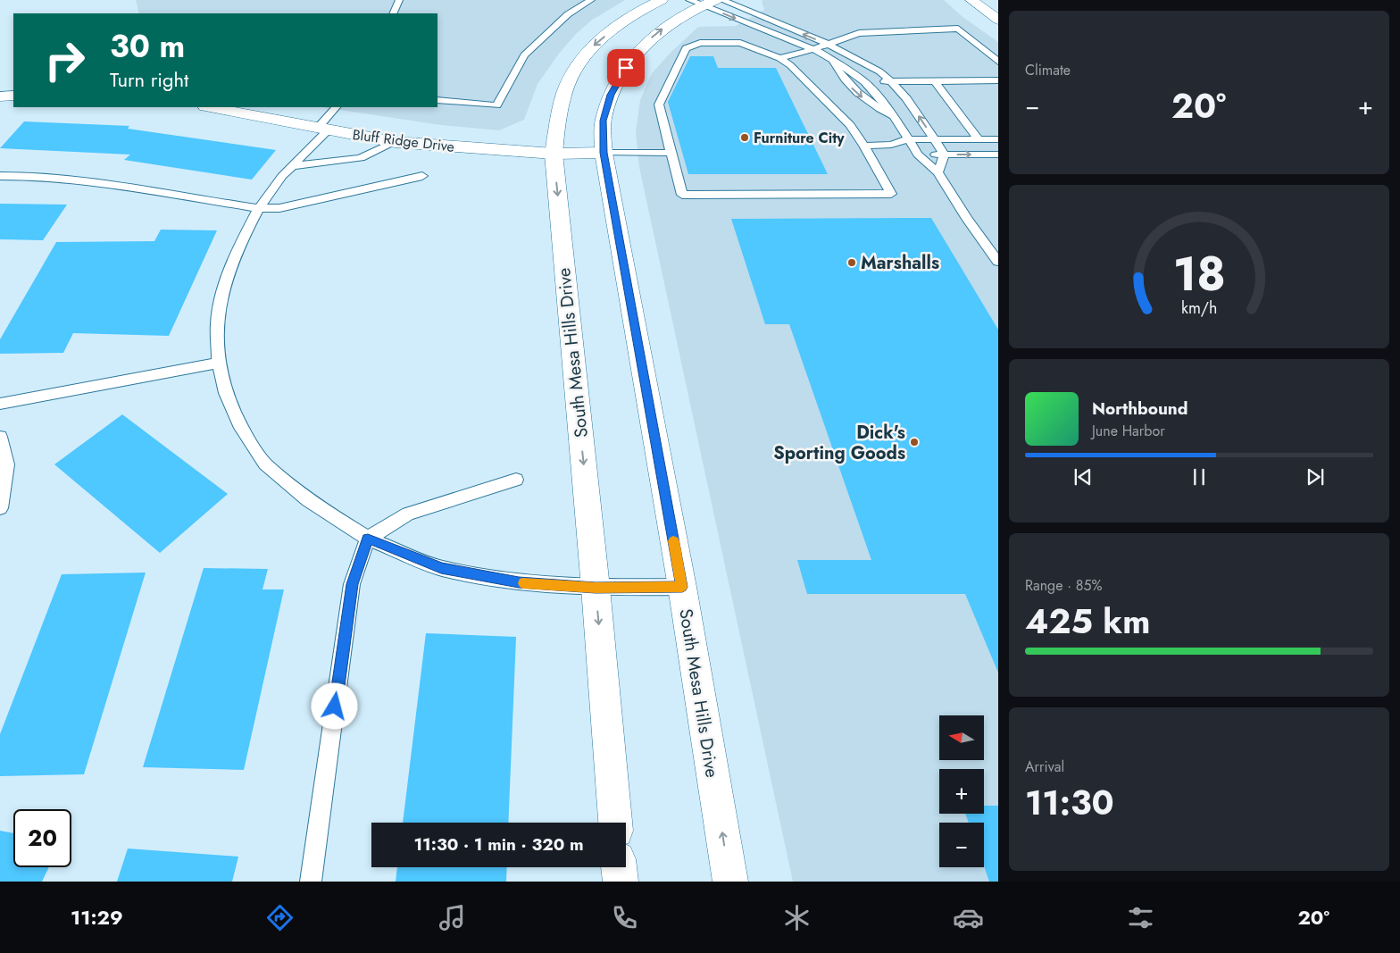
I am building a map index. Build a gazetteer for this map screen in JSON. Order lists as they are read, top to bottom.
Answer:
{
  "streets": {
    "street": ["Bluff Ridge Drive", "South Mesa Hills Drive"]
  },
  "crossings": [
    ["Bluff Ridge Drive", "South Mesa Hills Drive"]
  ],
  "places": ["Furniture City", "Marshalls", "Dick's Sporting Goods"],
  "north": "left",
  "page": {
    "tile": [
      "Climate",
      ["Range · 85%", "425 km"],
      ["Arrival", "11:30"]
    ],
    "turn": ["30 m", "Turn right"],
    "heat": ["−", "20°", "+"],
    "song": ["Northbound", "June Harbor"],
    "map_buttons": ["+", "−"],
    "limit": "20",
    "trip": "11:30 · 1 min · 320 m",
    "tabs": ["11:29", "20°"],
    "gauge": ["18", "km/h"]
  }
}
